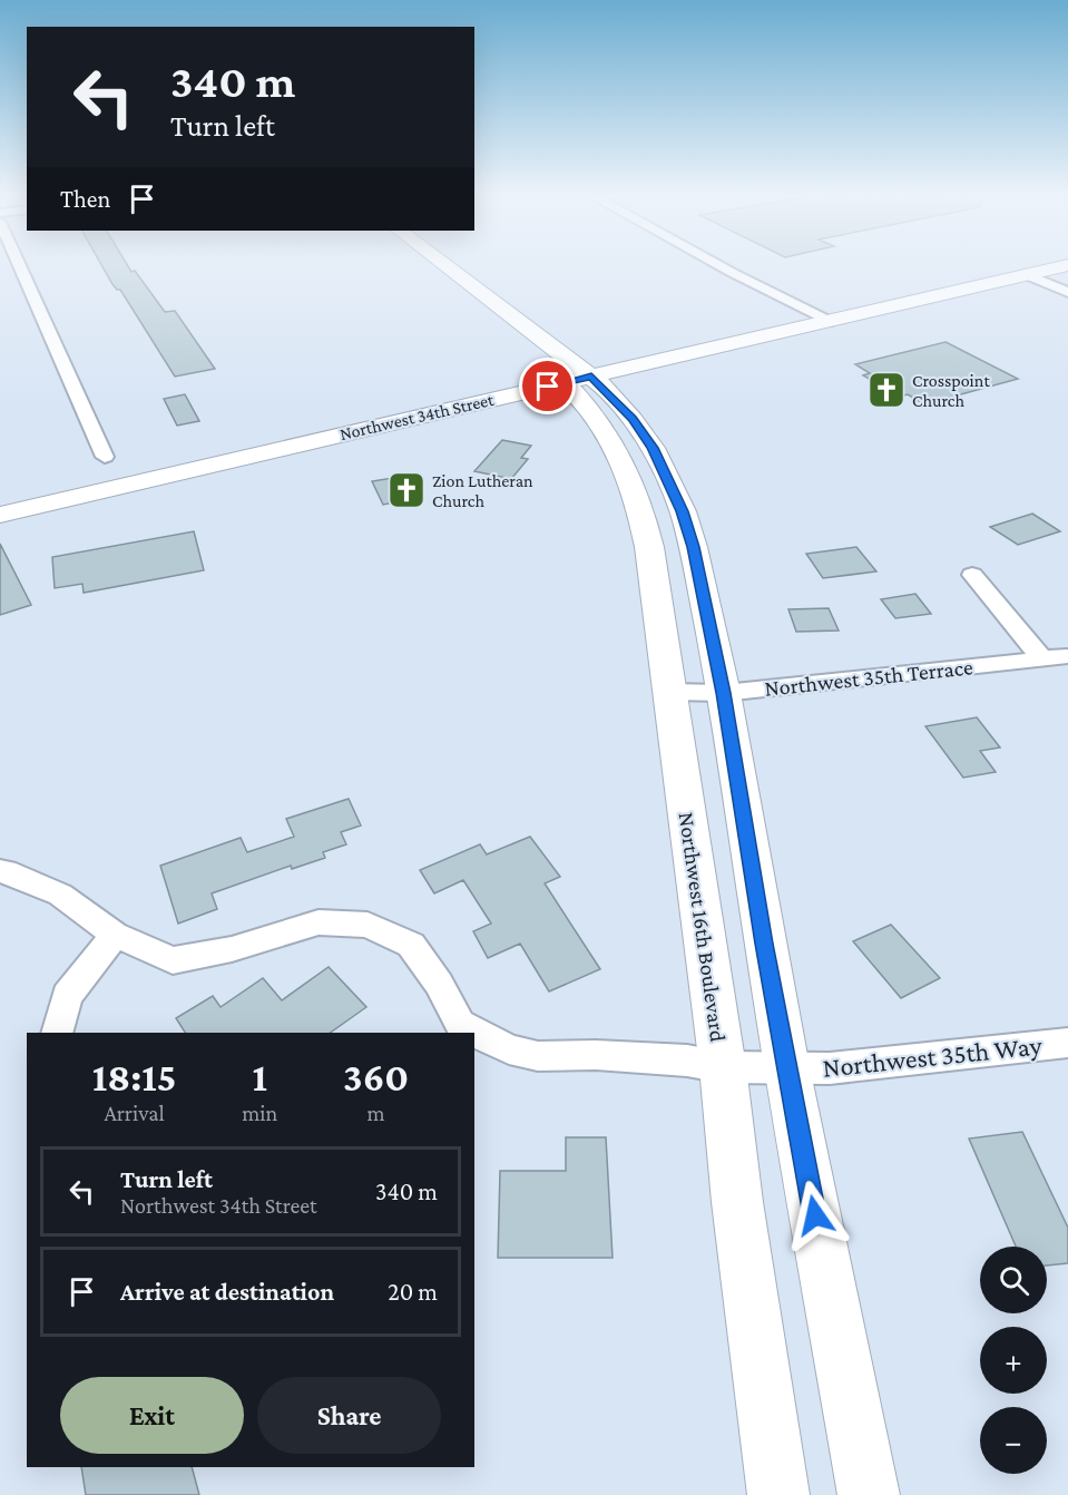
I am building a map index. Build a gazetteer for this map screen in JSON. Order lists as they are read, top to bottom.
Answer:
{
  "streets": {
    "main road": ["Northwest 34th Street", "Northwest 16th Boulevard"],
    "street": ["Northwest 35th Terrace", "Northwest 35th Way"]
  },
  "crossings": [
    ["Northwest 34th Street", "Northwest 16th Boulevard"],
    ["Northwest 35th Terrace", "Northwest 16th Boulevard"],
    ["Northwest 16th Boulevard", "Northwest 35th Way"]
  ],
  "places": {
    "church": ["Crosspoint Church", "Zion Lutheran Church"]
  },
  "page": {
    "turn": ["340 m", "Turn left"],
    "then": "Then",
    "eta": [
      "18:15",
      "Arrival",
      "1",
      "min",
      "360",
      "m"
    ],
    "list": [
      {
        "name": "Turn left",
        "note": "Northwest 34th Street",
        "value": "340 m"
      },
      {
        "name": "Arrive at destination",
        "value": "20 m"
      }
    ],
    "map_buttons": ["+", "−"],
    "buttons": ["Exit", "Share"]
  }
}
